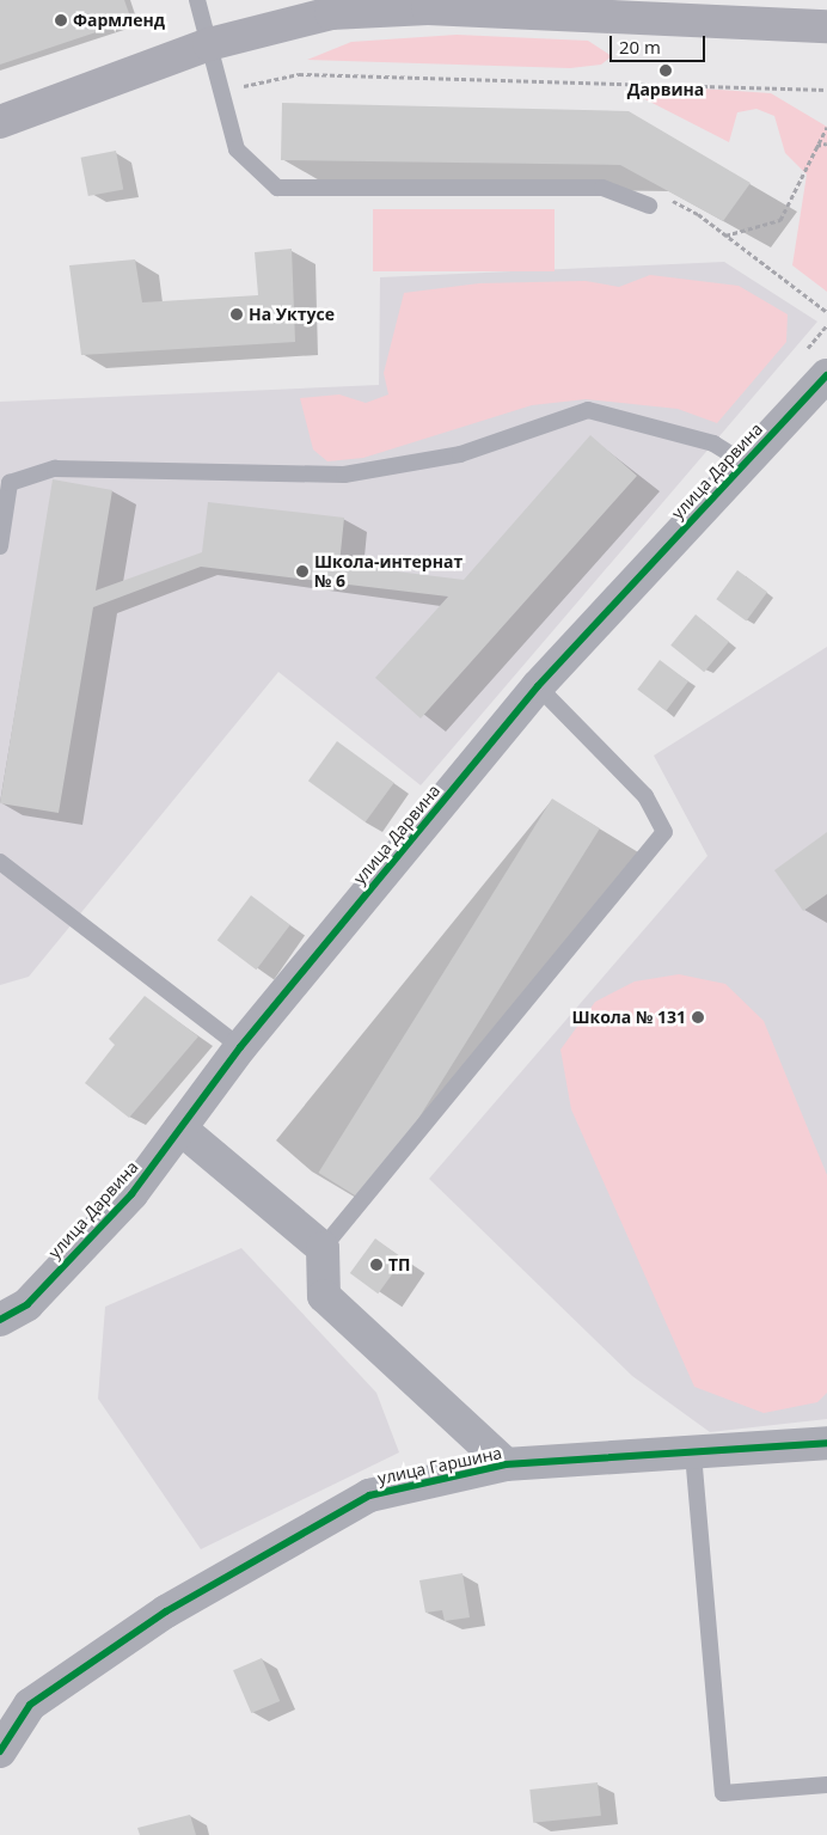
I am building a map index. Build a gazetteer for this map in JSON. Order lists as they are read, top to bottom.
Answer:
{
  "streets": {
    "street": ["улица Дарвина", "улица Гаршина"]
  },
  "places": [
    "Фармленд",
    "Дарвина",
    "На Уктусе",
    "Школа-интернат № 6",
    "Школа № 131",
    "ТП"
  ],
  "scale_bar": "20 m"
}
